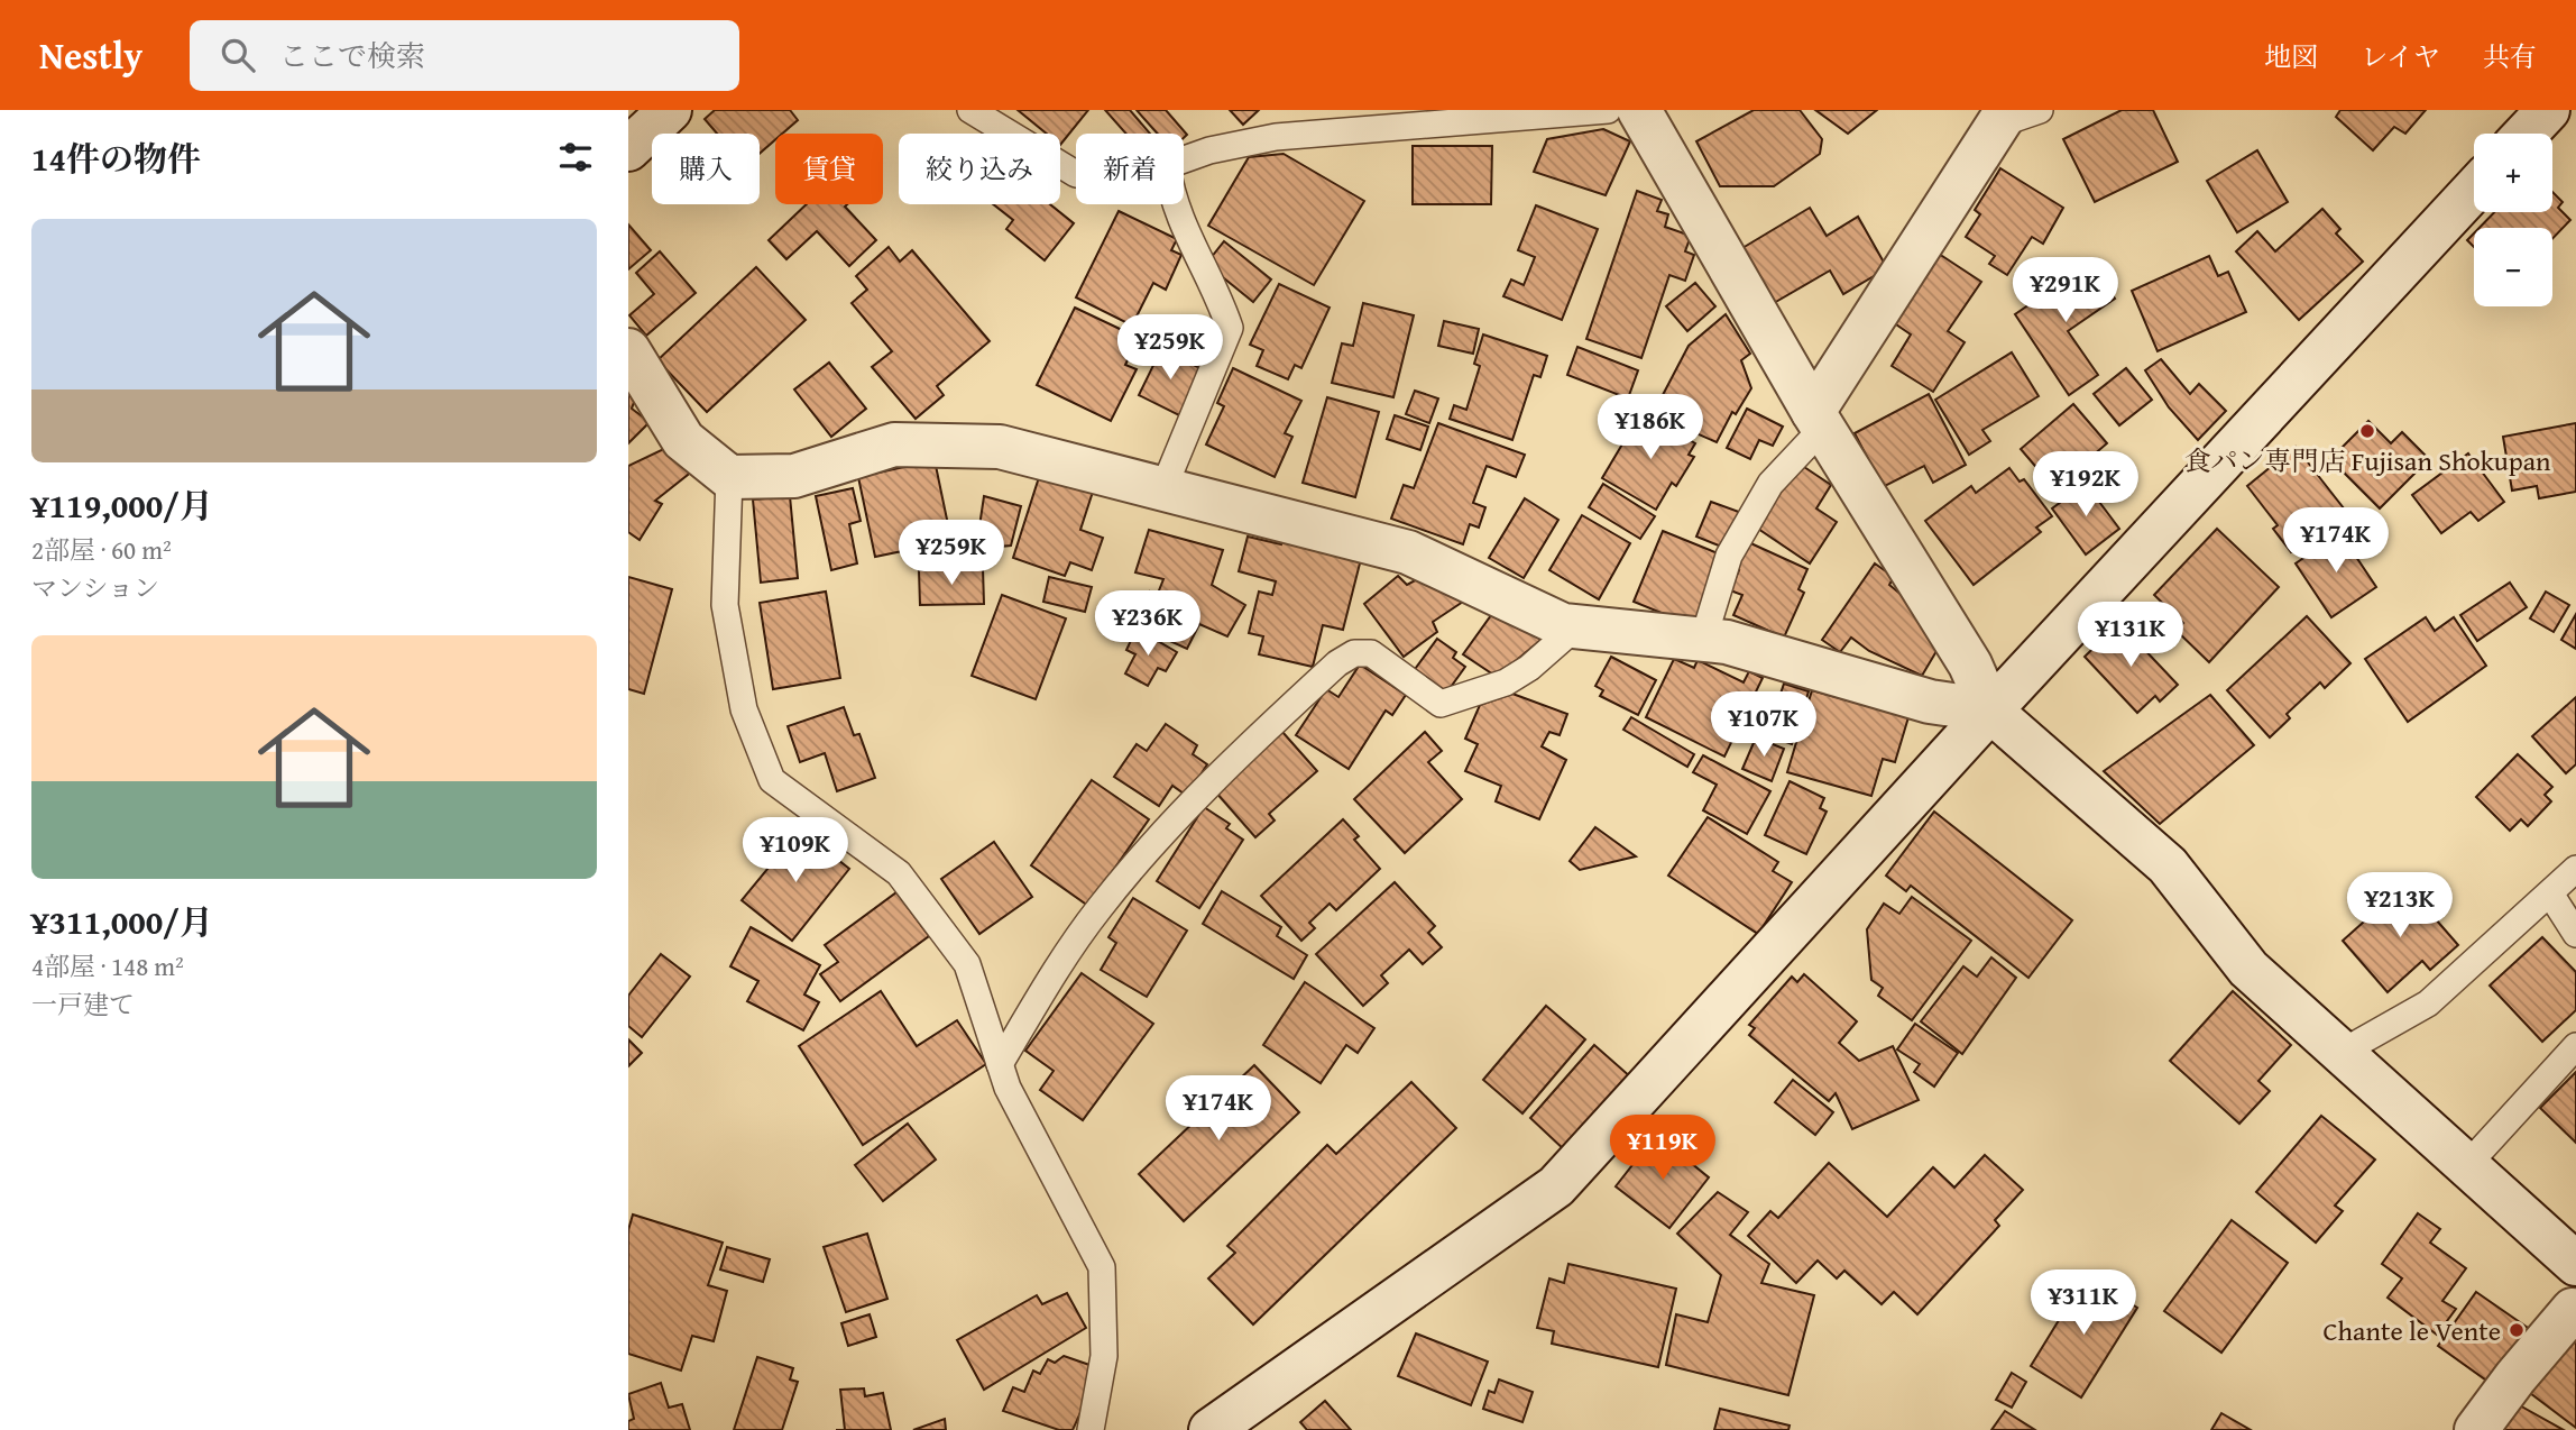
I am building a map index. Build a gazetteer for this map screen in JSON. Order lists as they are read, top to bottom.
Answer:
{
  "places": ["食パン専門店 Fujisan Shokupan", "Chante le Vente"],
  "page": {
    "header": "Nestly",
    "search": "ここで検索",
    "nav": ["地図", "レイヤ", "共有"],
    "heading": "14件の物件",
    "map_buttons": ["+", "−"],
    "chip": [
      "購入",
      "賃貸",
      "絞り込み",
      "新着"
    ],
    "list": [
      {
        "name": "¥119,000/月",
        "note": "2部屋 · 60 m² · マンション"
      },
      {
        "name": "¥311,000/月",
        "note": "4部屋 · 148 m² · 一戸建て"
      }
    ],
    "price": [
      "¥291K",
      "¥259K",
      "¥186K",
      "¥192K",
      "¥174K",
      "¥259K",
      "¥236K",
      "¥131K",
      "¥107K",
      "¥109K",
      "¥213K",
      "¥174K",
      "¥119K",
      "¥311K"
    ]
  }
}
